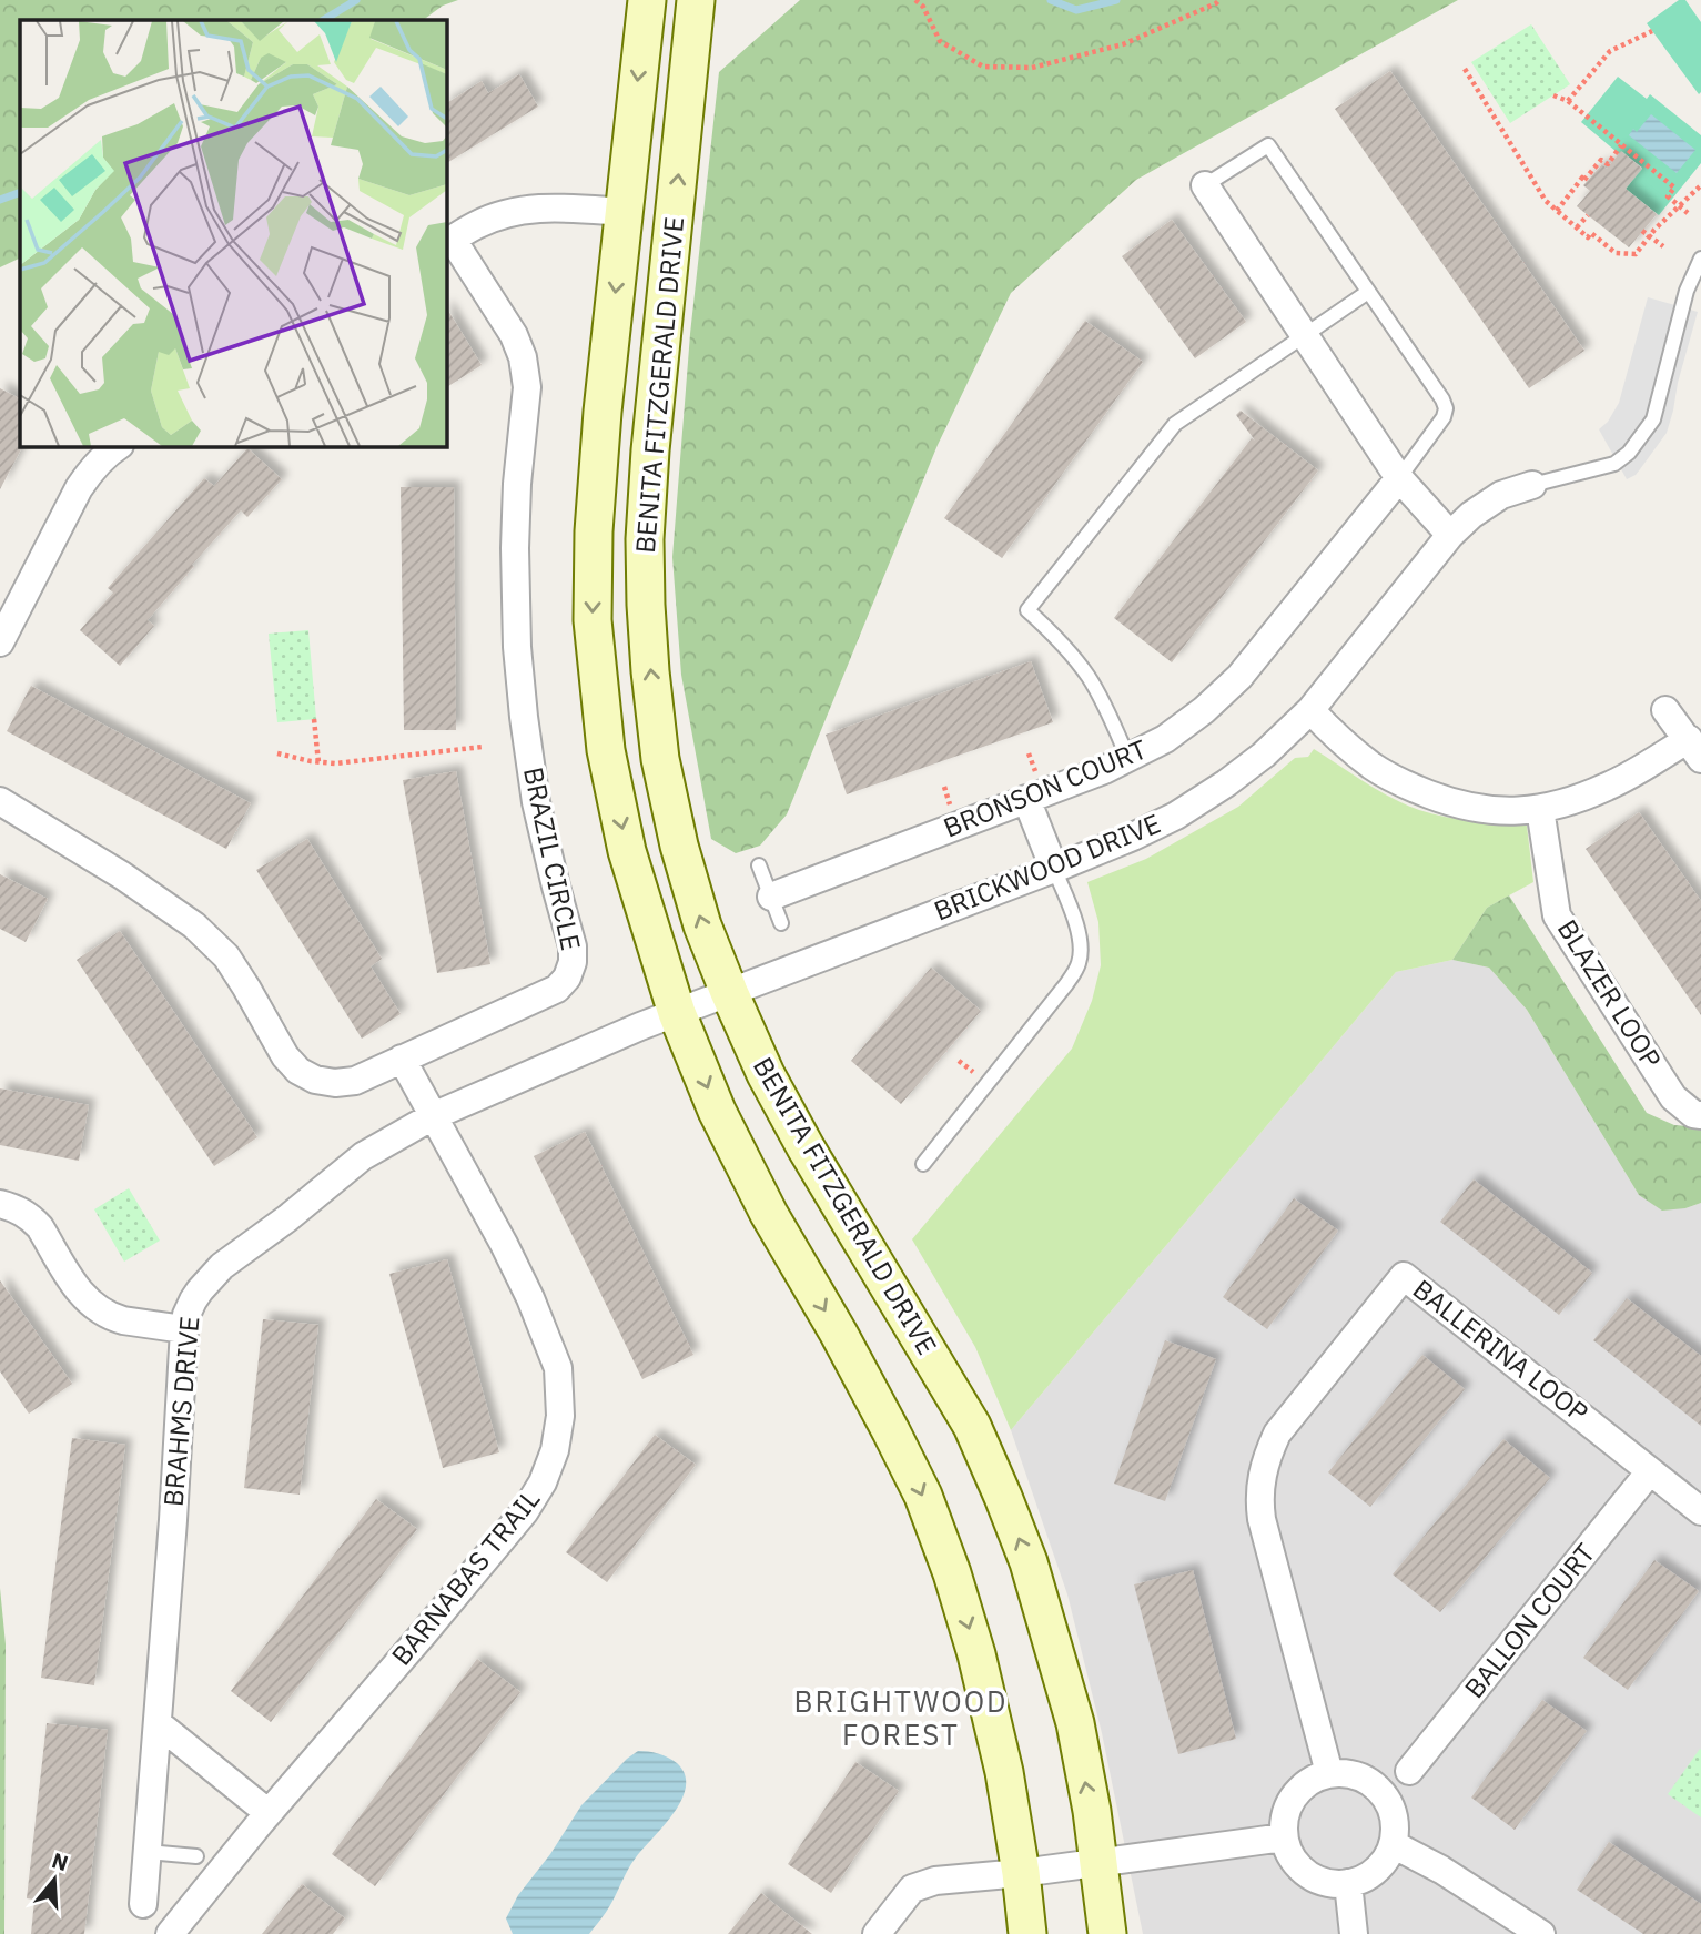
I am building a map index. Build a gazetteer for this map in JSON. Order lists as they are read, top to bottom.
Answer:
{
  "streets": {
    "main road": ["BENITA FITZGERALD DRIVE"],
    "street": [
      "BRONSON COURT",
      "BRAZIL CIRCLE",
      "BRICKWOOD DRIVE",
      "BLAZER LOOP",
      "BALLERINA LOOP",
      "BRAHMS DRIVE",
      "BARNABAS TRAIL",
      "BALLON COURT"
    ]
  },
  "crossings": [
    ["BENITA FITZGERALD DRIVE", "BRAZIL CIRCLE"],
    ["BENITA FITZGERALD DRIVE", "BRICKWOOD DRIVE"],
    ["BENITA FITZGERALD DRIVE", "BRAHMS DRIVE"],
    ["BRAZIL CIRCLE", "BARNABAS TRAIL"],
    ["BRICKWOOD DRIVE", "BRAHMS DRIVE"],
    ["BALLERINA LOOP", "BALLON COURT"],
    ["BRAHMS DRIVE", "BARNABAS TRAIL"]
  ],
  "districts": ["BRIGHTWOOD FOREST"],
  "north": "top"
}
